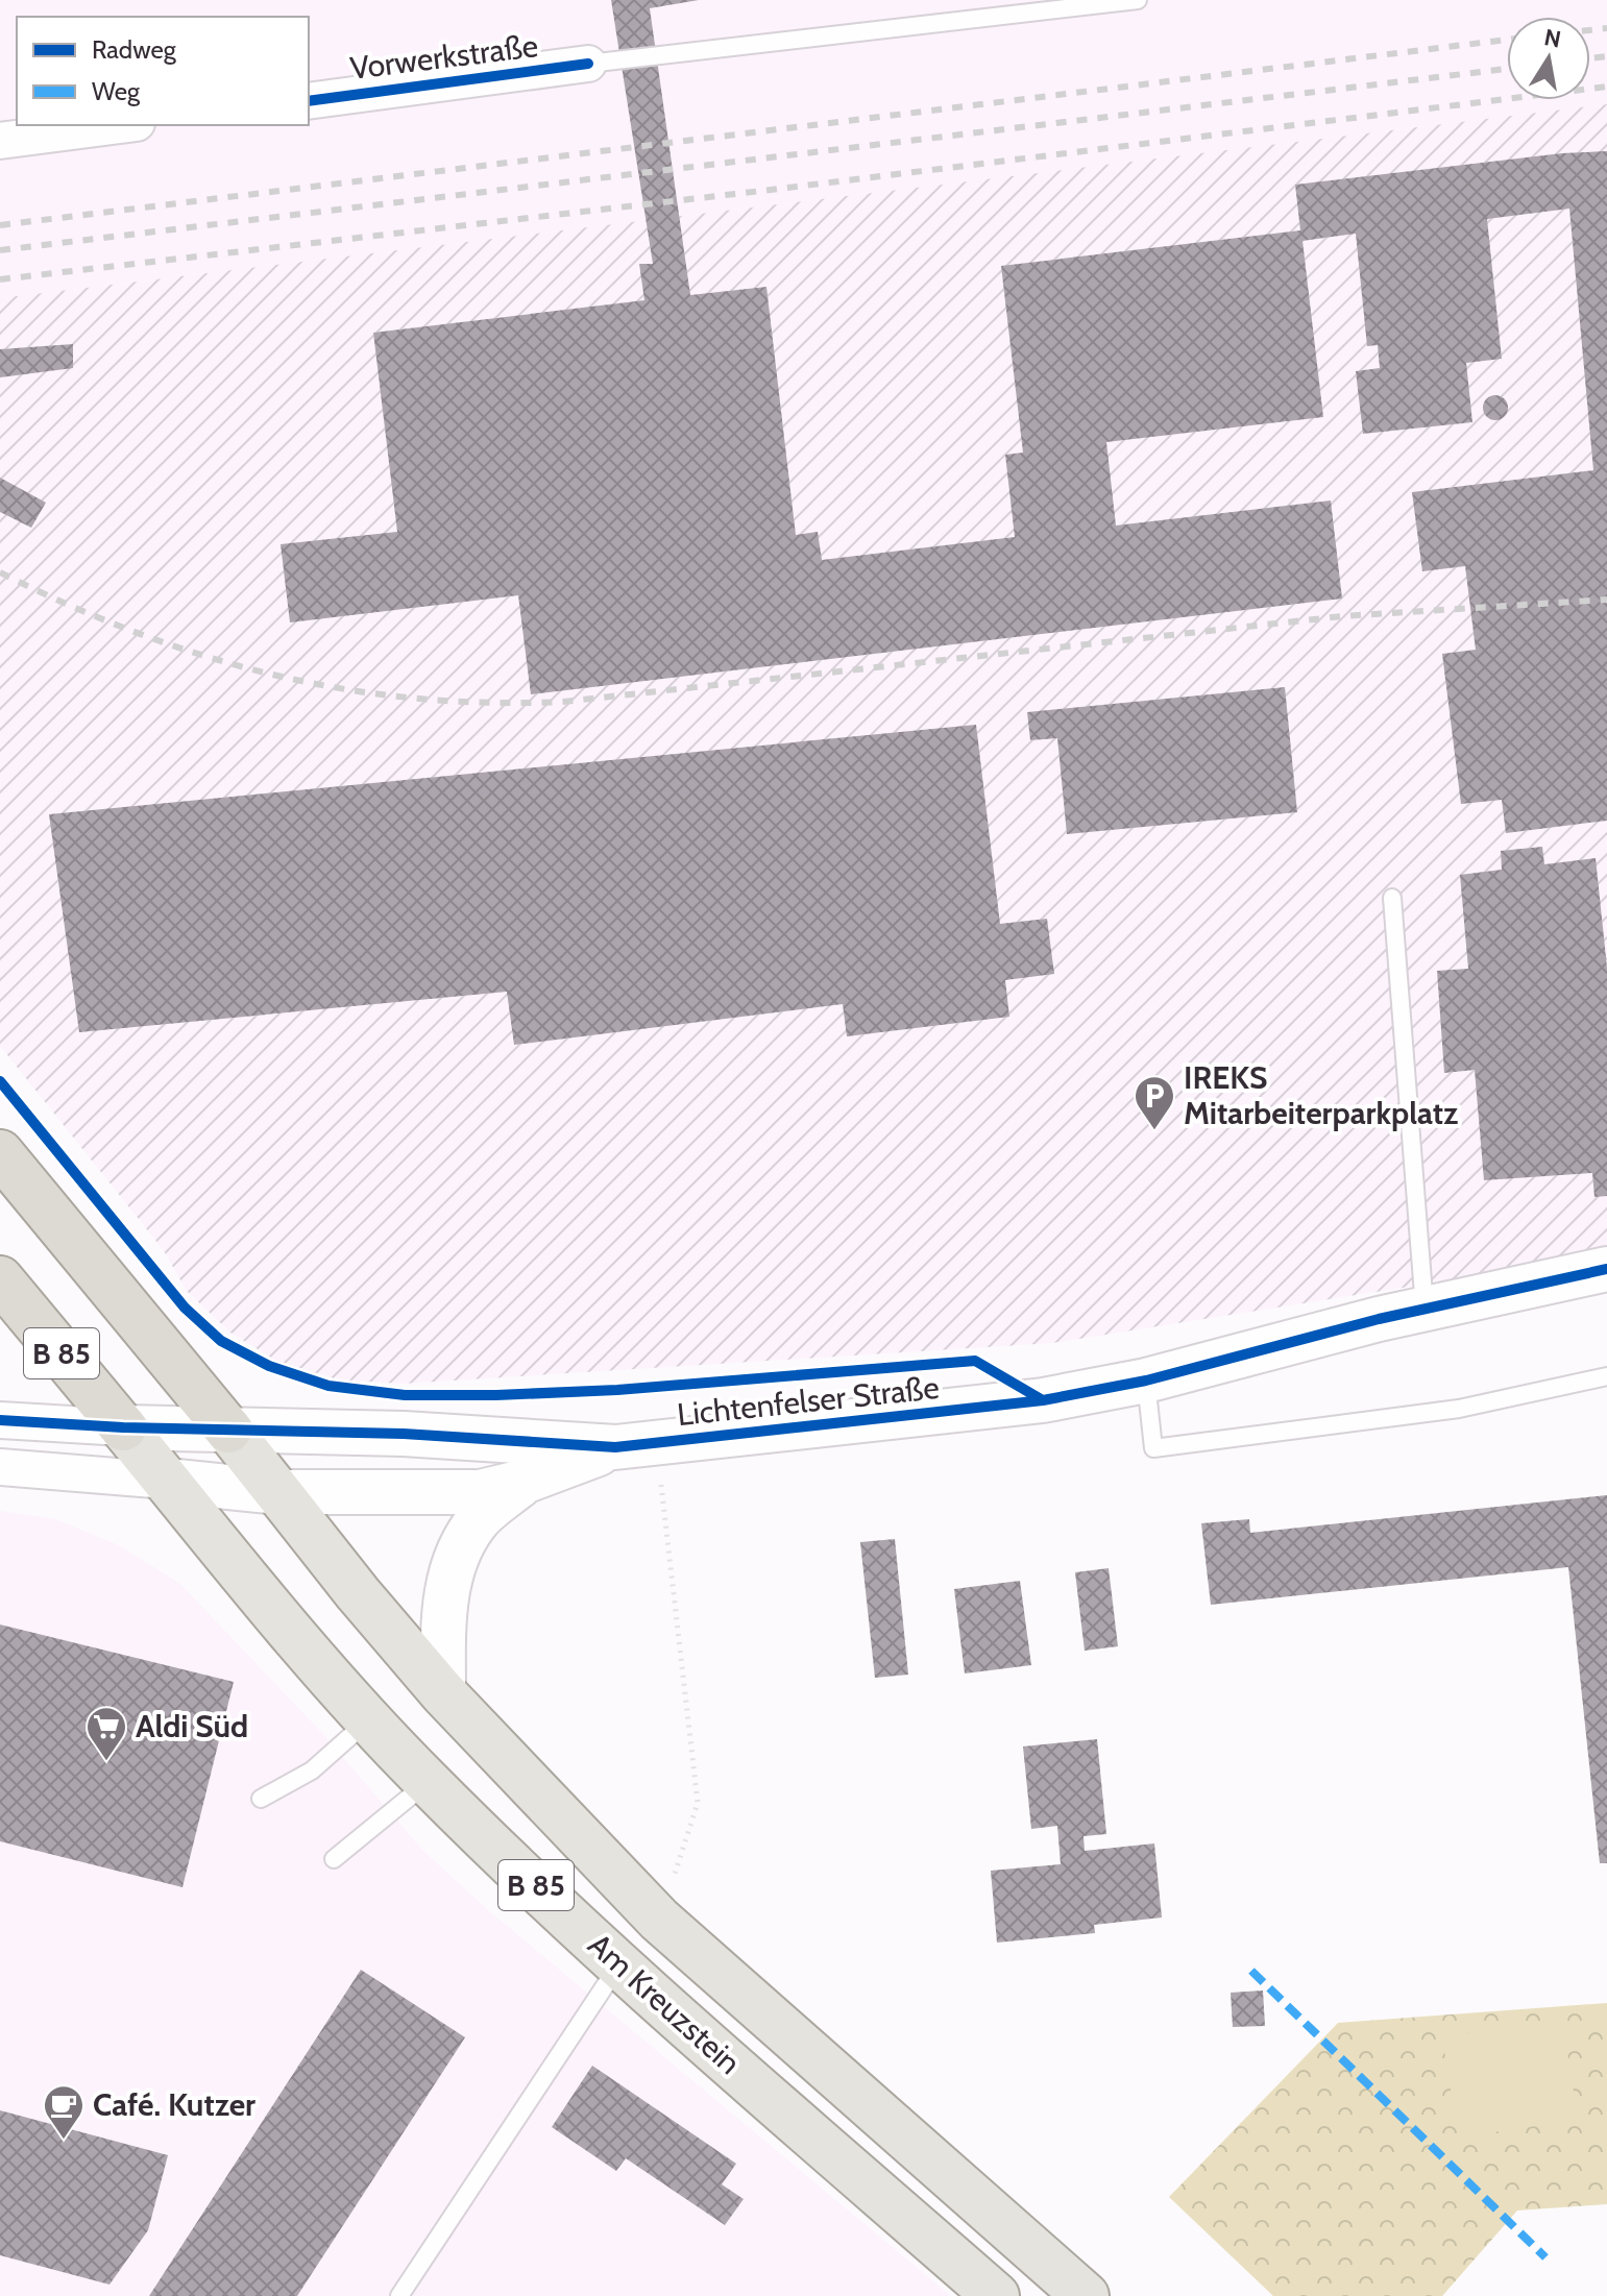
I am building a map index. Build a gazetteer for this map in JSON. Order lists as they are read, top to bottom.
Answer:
{
  "streets": {
    "highway": ["B 85"],
    "main road": ["Am Kreuzstein"],
    "street": ["Vorwerkstraße", "Lichtenfelser Straße"]
  },
  "crossings": [
    ["B 85", "Lichtenfelser Straße"],
    ["B 85", "Am Kreuzstein"],
    ["Lichtenfelser Straße", "Am Kreuzstein"]
  ],
  "places": {
    "parking": ["IREKS Mitarbeiterparkplatz"],
    "supermarket": ["Aldi Süd"],
    "cafe": ["Café. Kutzer"]
  },
  "legend": ["Radweg", "Weg"],
  "north": "top"
}
